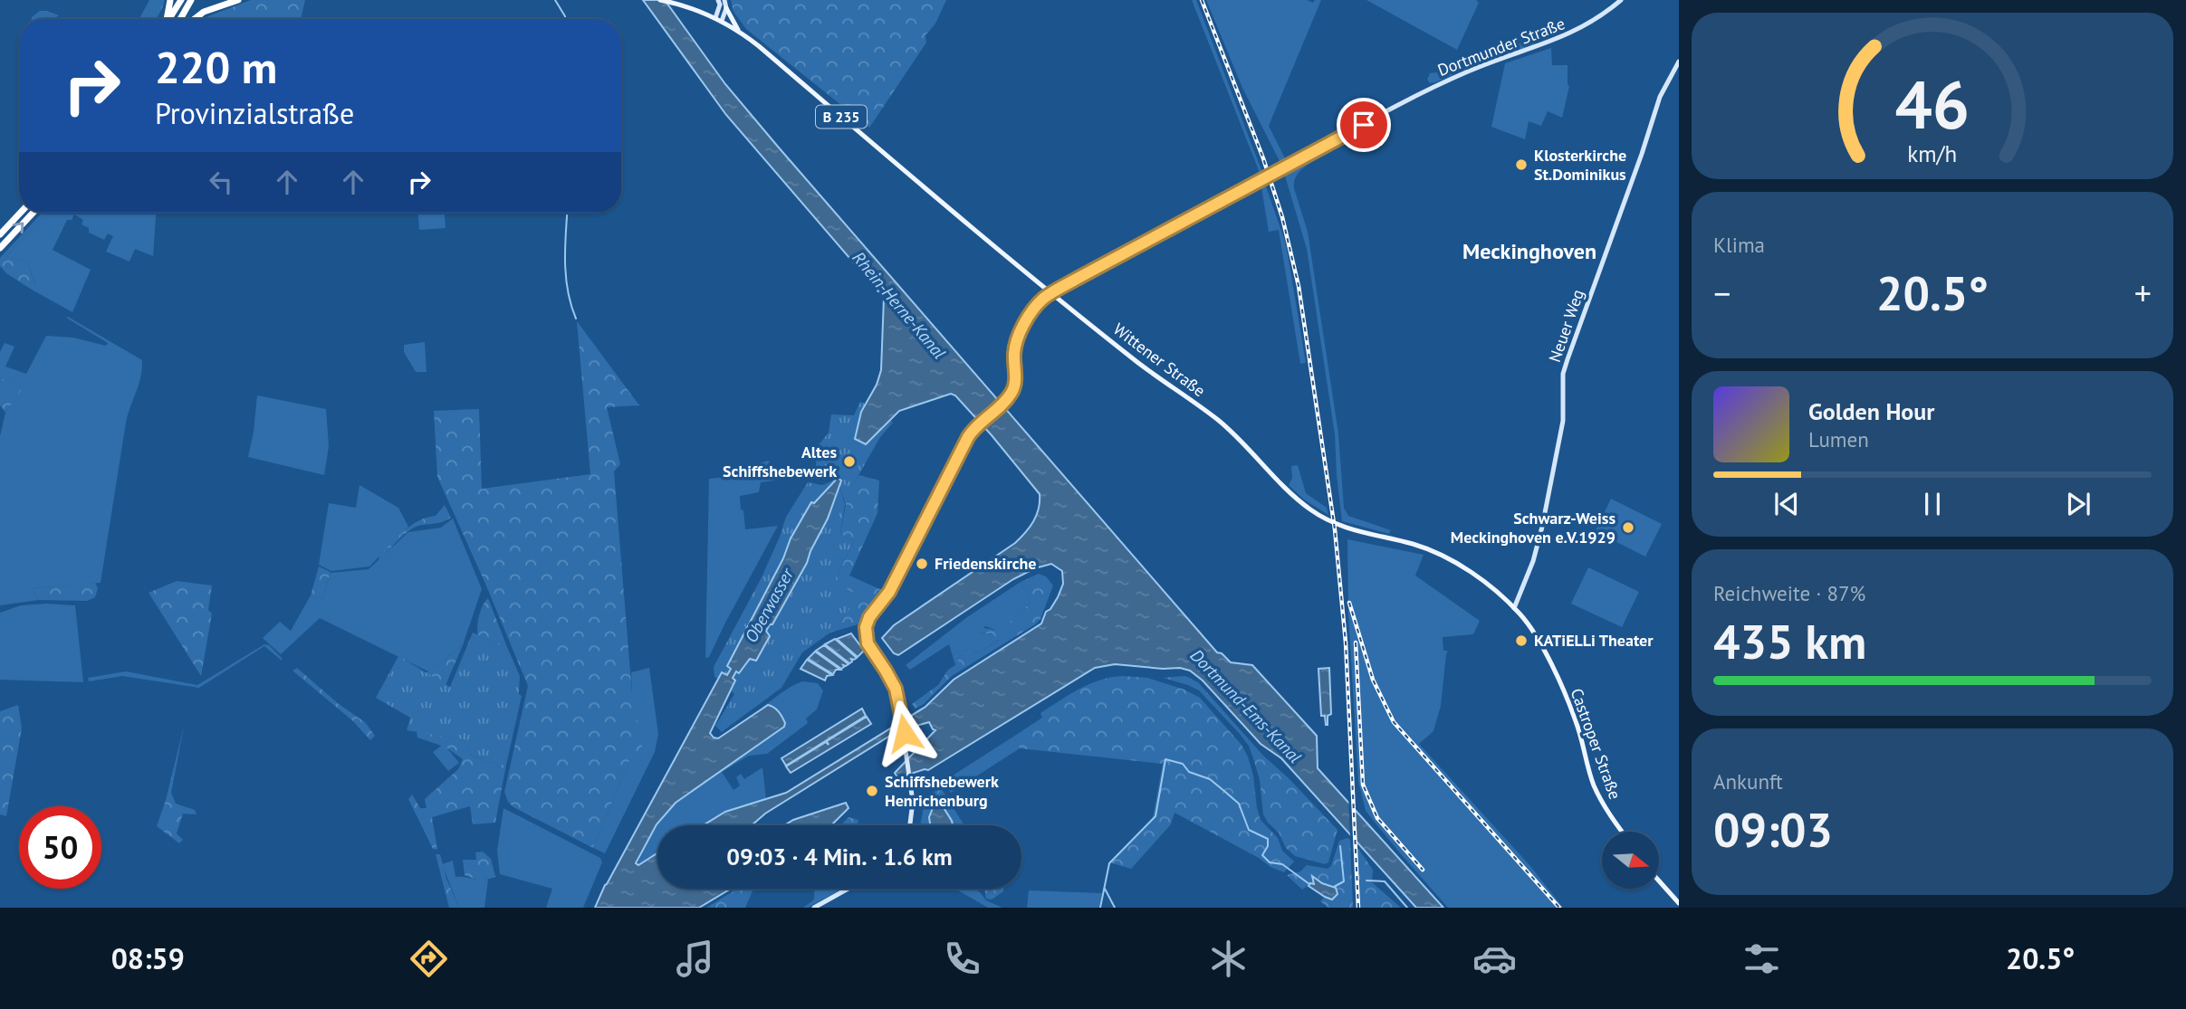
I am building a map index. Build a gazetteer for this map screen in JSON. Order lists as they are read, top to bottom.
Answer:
{
  "streets": {
    "main road": [
      "Dortmunder Straße",
      "B 235",
      "Neuer Weg",
      "Wittener Straße",
      "Castroper Straße"
    ]
  },
  "crossings": [
    ["Dortmunder Straße", "Wittener Straße"],
    ["B 235", "Wittener Straße"],
    ["Neuer Weg", "Castroper Straße"],
    ["Wittener Straße", "Castroper Straße"]
  ],
  "districts": ["Meckinghoven"],
  "water": ["Rhein-Herne-Kanal", "Oberwasser", "Dortmund-Ems-Kanal"],
  "places": [
    "Klosterkirche St.Dominikus",
    "Altes Schiffshebewerk",
    "Schwarz-Weiss Meckinghoven e.V.1929",
    "Friedenskirche",
    "KATiELLi Theater",
    "Schiffshebewerk Henrichenburg"
  ],
  "north": "right",
  "page": {
    "turn": ["220 m", "Provinzialstraße"],
    "tile": [
      "Klima",
      ["Reichweite · 87%", "435 km"],
      ["Ankunft", "09:03"]
    ],
    "heat": ["−", "20.5°", "+"],
    "song": ["Golden Hour", "Lumen"],
    "limit": "50",
    "trip": "09:03 · 4 Min. · 1.6 km",
    "tabs": ["08:59", "20.5°"],
    "gauge": ["46", "km/h"]
  }
}
